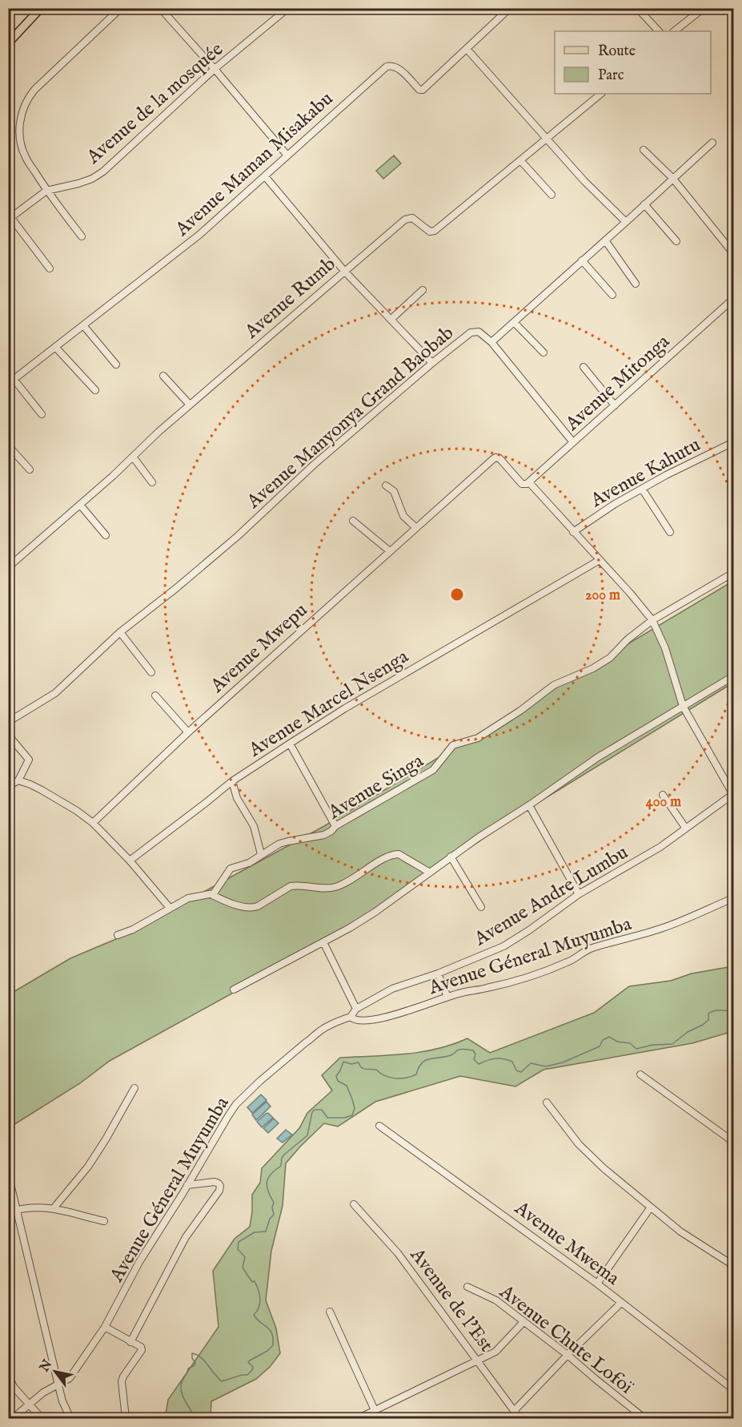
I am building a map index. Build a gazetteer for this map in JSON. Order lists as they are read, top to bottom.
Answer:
{
  "streets": {
    "street": [
      "Avenue de la mosquée",
      "Avenue Maman Misakabu",
      "Avenue Rumb",
      "Avenue Mitonga",
      "Avenue Manyonya Grand Baobab",
      "Avenue Kahutu",
      "Avenue Mwepu",
      "Avenue Marcel Nsenga",
      "Avenue Singa",
      "Avenue Andre Lumbu",
      "Avenue Géneral Muyumba",
      "Avenue Mwema",
      "Avenue de l'Est",
      "Avenue Chute Lofoï"
    ]
  },
  "crossings": [
    ["Avenue Mitonga", "Avenue Mwepu"],
    ["Avenue Andre Lumbu", "Avenue Géneral Muyumba"]
  ],
  "legend": ["Route", "Parc"],
  "north": "top left",
  "rings": ["200 m", "400 m"]
}
